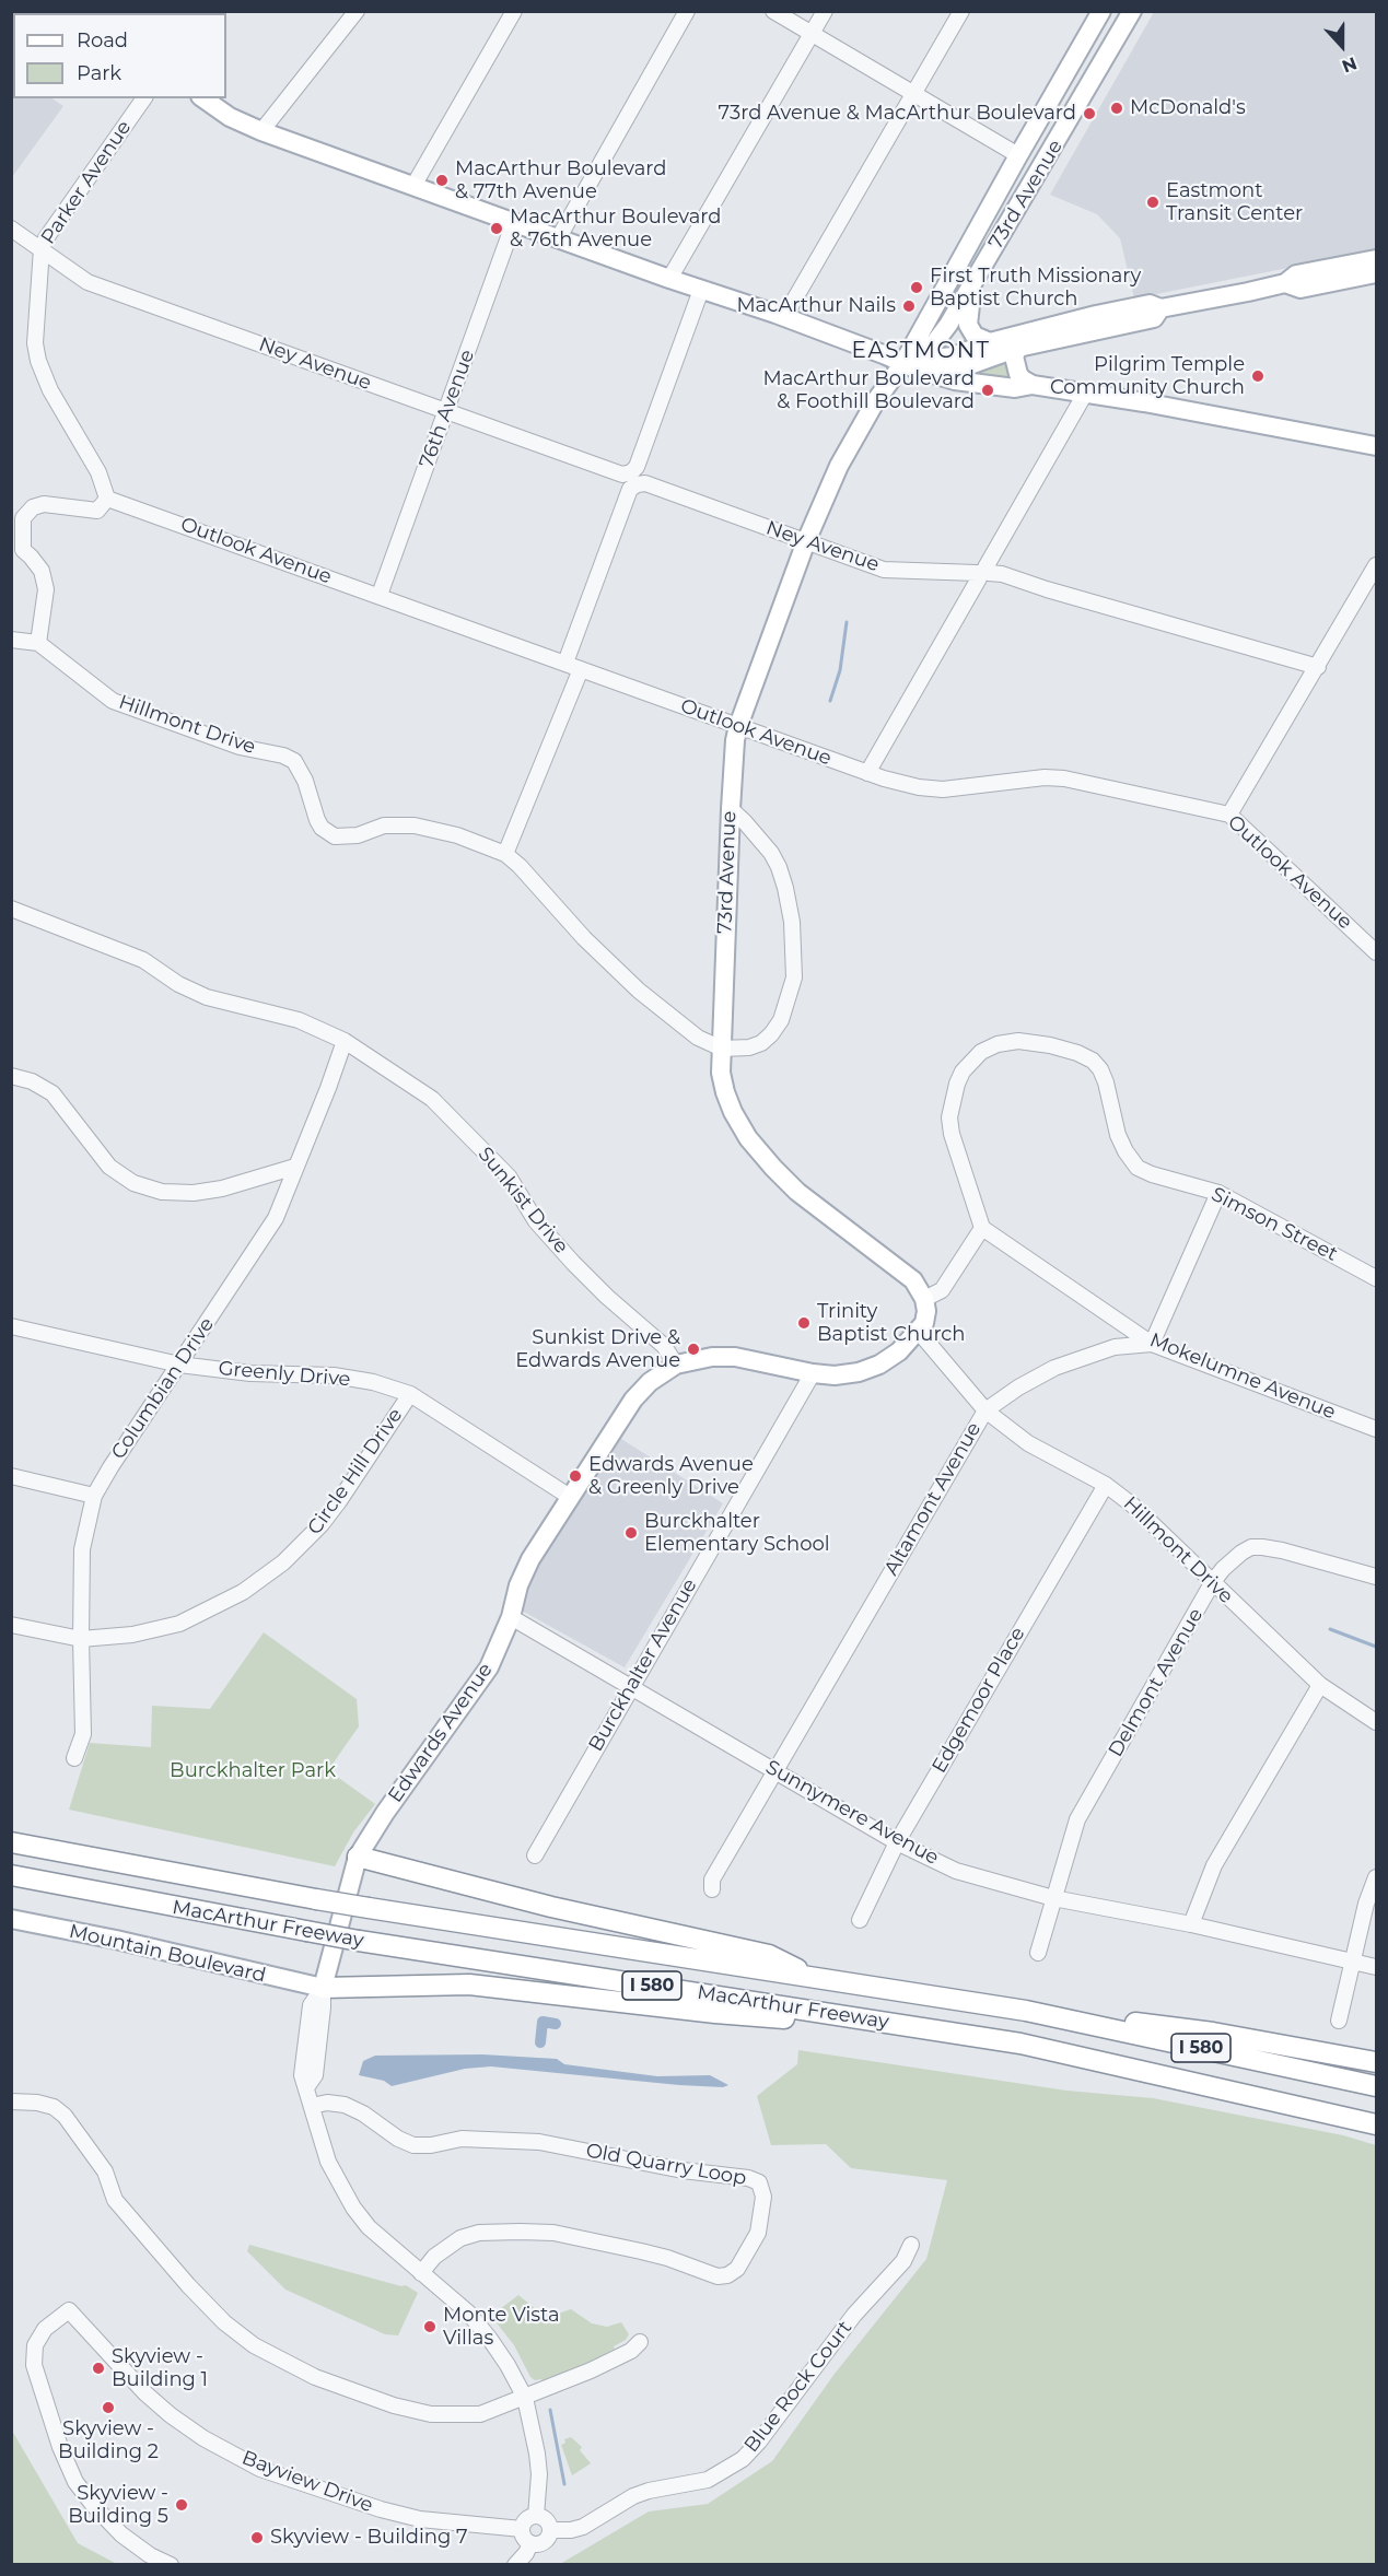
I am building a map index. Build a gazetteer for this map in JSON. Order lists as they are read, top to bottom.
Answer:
{
  "streets": {
    "highway": ["MacArthur Freeway", "I 580"],
    "main road": ["73rd Avenue", "Edwards Avenue", "Mountain Boulevard"],
    "street": [
      "Parker Avenue",
      "Ney Avenue",
      "76th Avenue",
      "Outlook Avenue",
      "Hillmont Drive",
      "Sunkist Drive",
      "Simson Street",
      "Greenly Drive",
      "Mokelumne Avenue",
      "Columbian Drive",
      "Circle Hill Drive",
      "Altamont Avenue",
      "Burckhalter Avenue",
      "Delmont Avenue",
      "Edgemoor Place",
      "Sunnymere Avenue",
      "Old Quarry Loop",
      "Blue Rock Court",
      "Bayview Drive"
    ]
  },
  "crossings": [
    ["Parker Avenue", "Ney Avenue"],
    ["Parker Avenue", "Outlook Avenue"],
    ["73rd Avenue", "Ney Avenue"],
    ["73rd Avenue", "Outlook Avenue"],
    ["73rd Avenue", "Hillmont Drive"],
    ["Ney Avenue", "76th Avenue"],
    ["76th Avenue", "Outlook Avenue"],
    ["Hillmont Drive", "Altamont Avenue"],
    ["Hillmont Drive", "Delmont Avenue"],
    ["Hillmont Drive", "Edgemoor Place"],
    ["Sunkist Drive", "Columbian Drive"],
    ["Sunkist Drive", "Edwards Avenue"],
    ["Simson Street", "Mokelumne Avenue"],
    ["Greenly Drive", "Columbian Drive"],
    ["Greenly Drive", "Circle Hill Drive"],
    ["Greenly Drive", "Edwards Avenue"],
    ["Mokelumne Avenue", "Altamont Avenue"],
    ["Columbian Drive", "Circle Hill Drive"],
    ["Altamont Avenue", "Sunnymere Avenue"],
    ["Burckhalter Avenue", "Sunnymere Avenue"],
    ["Delmont Avenue", "Sunnymere Avenue"],
    ["Edgemoor Place", "Sunnymere Avenue"],
    ["Edwards Avenue", "Sunnymere Avenue"],
    ["Edwards Avenue", "Mountain Boulevard"],
    ["Blue Rock Court", "Bayview Drive"]
  ],
  "districts": ["EASTMONT"],
  "parks": ["Burckhalter Park"],
  "places": [
    "McDonald's",
    "73rd Avenue & MacArthur Boulevard",
    "MacArthur Boulevard & 77th Avenue",
    "Eastmont Transit Center",
    "MacArthur Boulevard & 76th Avenue",
    "First Truth Missionary Baptist Church",
    "MacArthur Nails",
    "Pilgrim Temple Community Church",
    "MacArthur Boulevard & Foothill Boulevard",
    "Trinity Baptist Church",
    "Sunkist Drive & Edwards Avenue",
    "Edwards Avenue & Greenly Drive",
    "Burckhalter Elementary School",
    "Monte Vista Villas",
    "Skyview - Building 1",
    "Skyview - Building 2",
    "Skyview - Building 5",
    "Skyview - Building 7"
  ],
  "legend": ["Road", "Park"],
  "north": "bottom"
}
